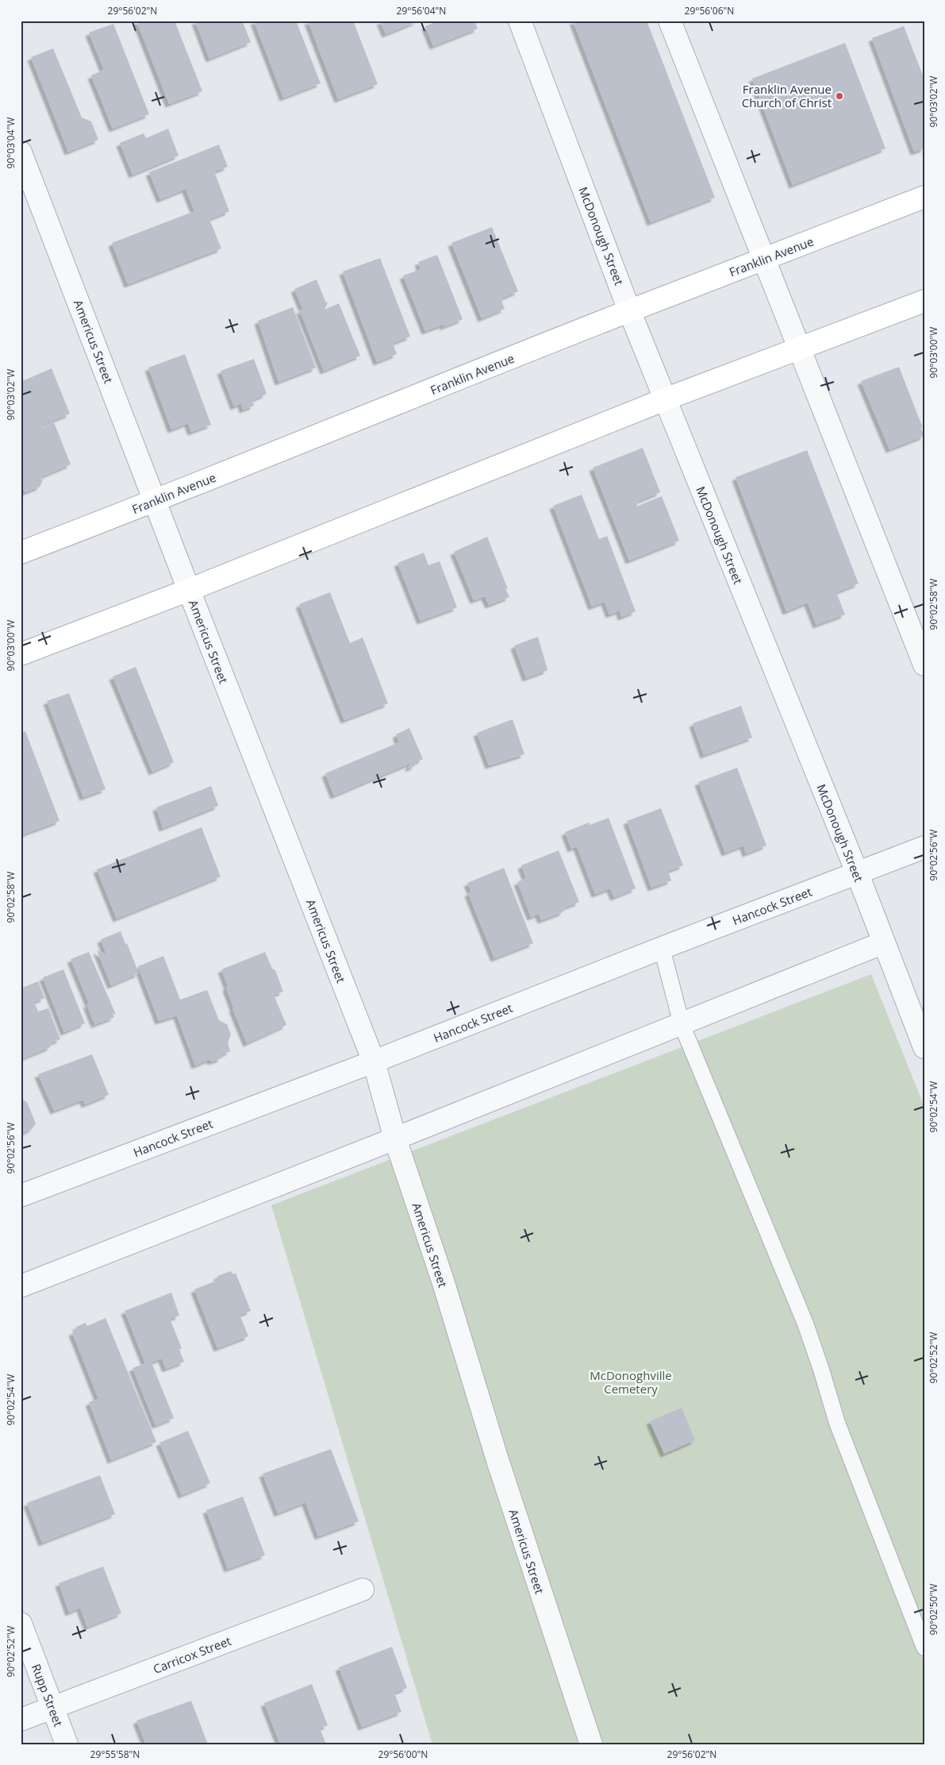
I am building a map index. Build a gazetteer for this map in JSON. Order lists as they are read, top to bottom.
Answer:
{
  "streets": {
    "main road": ["Franklin Avenue"],
    "street": [
      "McDonough Street",
      "Americus Street",
      "Hancock Street",
      "Carricox Street",
      "Rupp Street"
    ]
  },
  "crossings": [
    ["McDonough Street", "Franklin Avenue"],
    ["McDonough Street", "Hancock Street"],
    ["Franklin Avenue", "Americus Street"],
    ["Americus Street", "Hancock Street"],
    ["Carricox Street", "Rupp Street"]
  ],
  "parks": ["McDonoghville Cemetery"],
  "places": ["Franklin Avenue Church of Christ"],
  "coordinates": [
    "29°56'02\"N",
    "29°56'04\"N",
    "29°56'06\"N",
    "90°03'02\"W",
    "90°03'04\"W",
    "90°03'00\"W",
    "90°02'58\"W",
    "90°02'56\"W",
    "90°02'54\"W",
    "90°02'52\"W",
    "90°02'50\"W",
    "29°55'58\"N",
    "29°56'00\"N"
  ]
}
